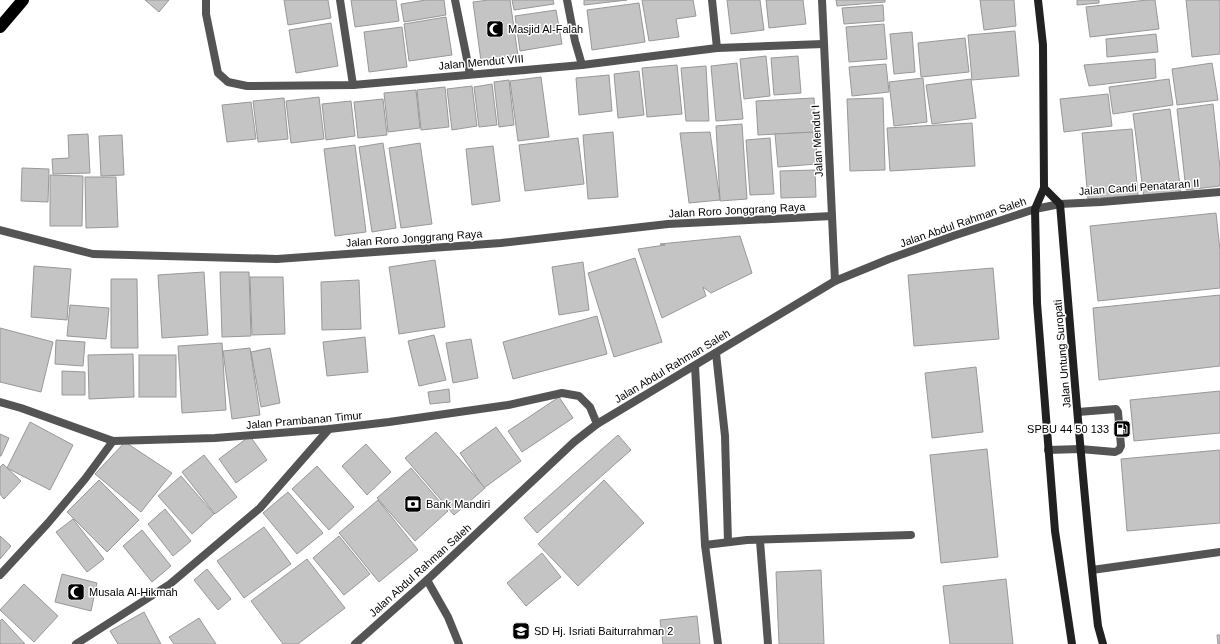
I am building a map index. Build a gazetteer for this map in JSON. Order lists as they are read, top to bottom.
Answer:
{
  "streets": {
    "main road": ["Jalan Untung Suropati"],
    "street": [
      "Jalan Mendut VIII",
      "Jalan Mendut I",
      "Jalan Candi Penataran II",
      "Jalan Roro Jonggrang Raya",
      "Jalan Abdul Rahman Saleh",
      "Jalan Prambanan Timur"
    ]
  },
  "crossings": [
    ["Jalan Mendut VIII", "Jalan Mendut I"],
    ["Jalan Mendut I", "Jalan Roro Jonggrang Raya"],
    ["Jalan Mendut I", "Jalan Abdul Rahman Saleh"],
    ["Jalan Candi Penataran II", "Jalan Abdul Rahman Saleh"],
    ["Jalan Candi Penataran II", "Jalan Untung Suropati"],
    ["Jalan Abdul Rahman Saleh", "Jalan Untung Suropati"],
    ["Jalan Abdul Rahman Saleh", "Jalan Prambanan Timur"]
  ],
  "places": {
    "mosque": ["Masjid Al-Falah", "Musala Al-Hikmah"],
    "fuel station": ["SPBU 44 50 133"],
    "bank": ["Bank Mandiri"],
    "school or university": ["SD Hj. Isriati Baiturrahman 2"]
  }
}
